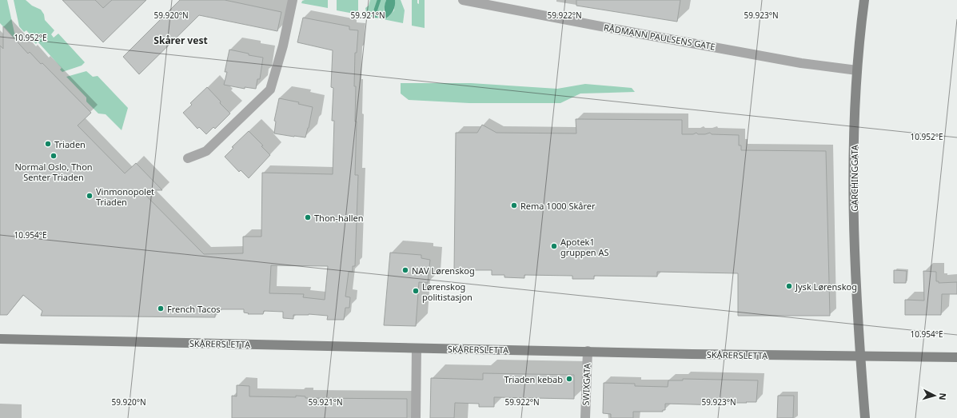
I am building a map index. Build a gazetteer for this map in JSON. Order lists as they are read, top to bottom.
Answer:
{
  "streets": {
    "street": [
      "RÅDMANN PAULSENS GATE",
      "GARCHINGGATA",
      "SKÅRERSLETTA",
      "SWIXGATA"
    ]
  },
  "crossings": [
    ["RÅDMANN PAULSENS GATE", "GARCHINGGATA"],
    ["GARCHINGGATA", "SKÅRERSLETTA"],
    ["SKÅRERSLETTA", "SWIXGATA"]
  ],
  "districts": ["Skårer vest"],
  "places": [
    "Triaden",
    "Normal Oslo, Thon Senter Triaden",
    "Vinmonopolet Triaden",
    "Rema 1000 Skårer",
    "Thon-hallen",
    "Apotek1 gruppen AS",
    "NAV Lørenskog",
    "Jysk Lørenskog",
    "Lørenskog politistasjon",
    "French Tacos",
    "Triaden kebab"
  ],
  "north": "right",
  "coordinates": [
    "59.920°N",
    "59.921°N",
    "59.922°N",
    "59.923°N",
    "10.952°E",
    "10.954°E"
  ]
}
